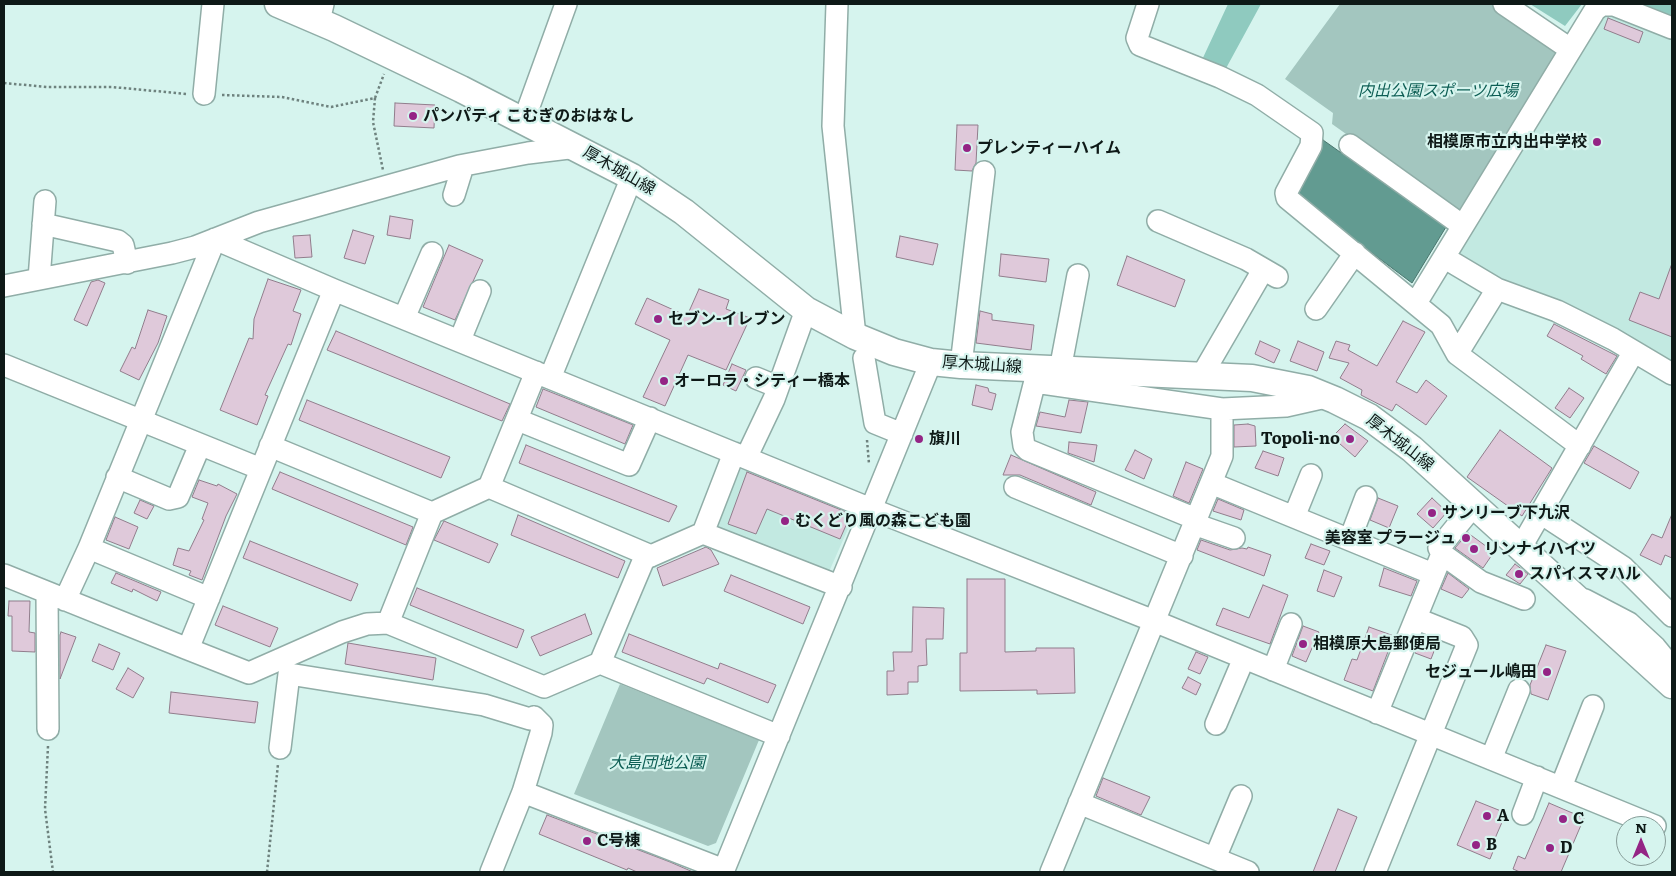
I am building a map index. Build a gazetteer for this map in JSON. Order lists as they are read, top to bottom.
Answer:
{
  "streets": {
    "main road": ["厚木城山線"]
  },
  "parks": ["内出公園スポーツ広場", "大島団地公園"],
  "places": [
    "パンパティ こむぎのおはなし",
    "相模原市立内出中学校",
    "プレンティーハイム",
    "セブン-イレブン",
    "オーロラ・シティー橋本",
    "旗川",
    "Topoli-no",
    "サンリーブ下九沢",
    "むくどり風の森こども園",
    "美容室 プラージュ",
    "リンナイハイツ",
    "スパイスマハル",
    "相模原大島郵便局",
    "セジュール嶋田",
    "A",
    "C",
    "C号棟",
    "B",
    "D"
  ],
  "north": "top"
}
